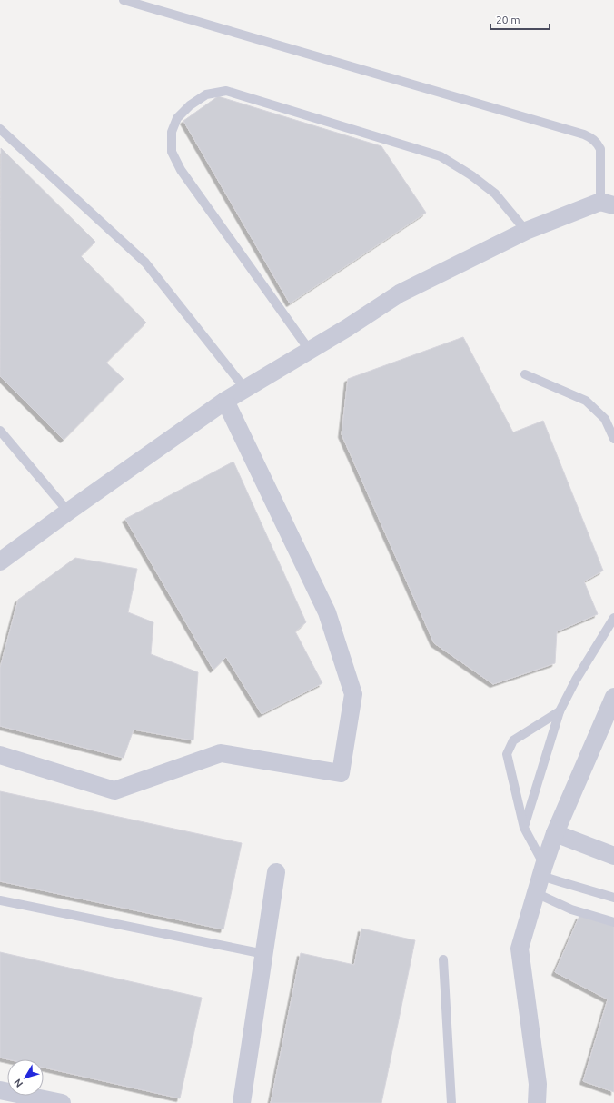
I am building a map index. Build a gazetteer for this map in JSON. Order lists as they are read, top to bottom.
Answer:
{
  "scale_bar": "20 m",
  "north": "bottom left"
}
